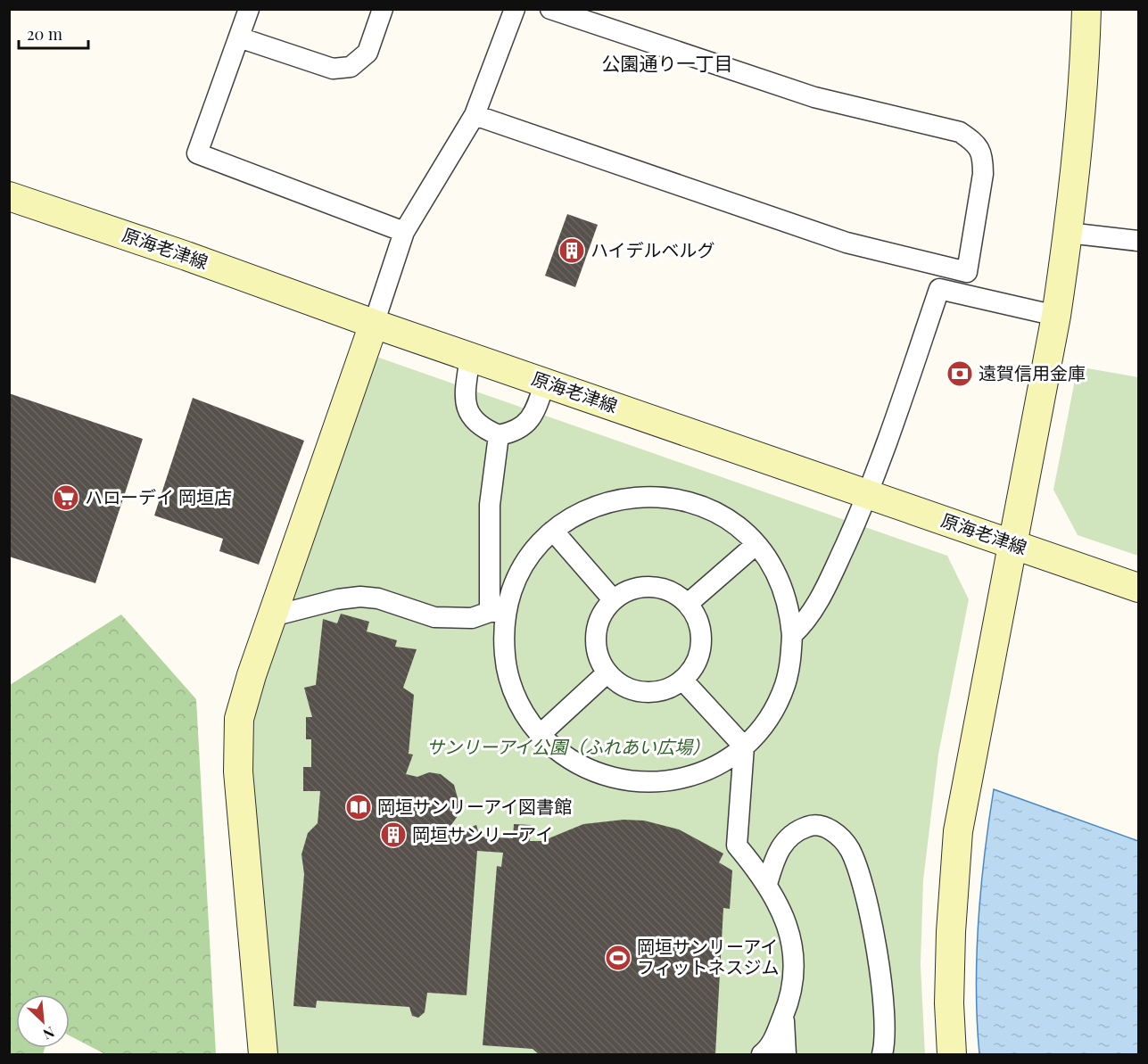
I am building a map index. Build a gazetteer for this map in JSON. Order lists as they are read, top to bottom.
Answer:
{
  "streets": {
    "street": ["原海老津線"]
  },
  "districts": ["公園通り一丁目"],
  "parks": ["サンリーアイ公園（ふれあい広場）"],
  "places": {
    "building": ["ハイデルベルグ", "岡垣サンリーアイ"],
    "bank": ["遠賀信用金庫"],
    "supermarket": ["ハローデイ 岡垣店"],
    "library": ["岡垣サンリーアイ図書館"],
    "sports": ["岡垣サンリーアイ フィットネスジム"]
  },
  "scale_bar": "20 m",
  "north": "bottom right"
}
